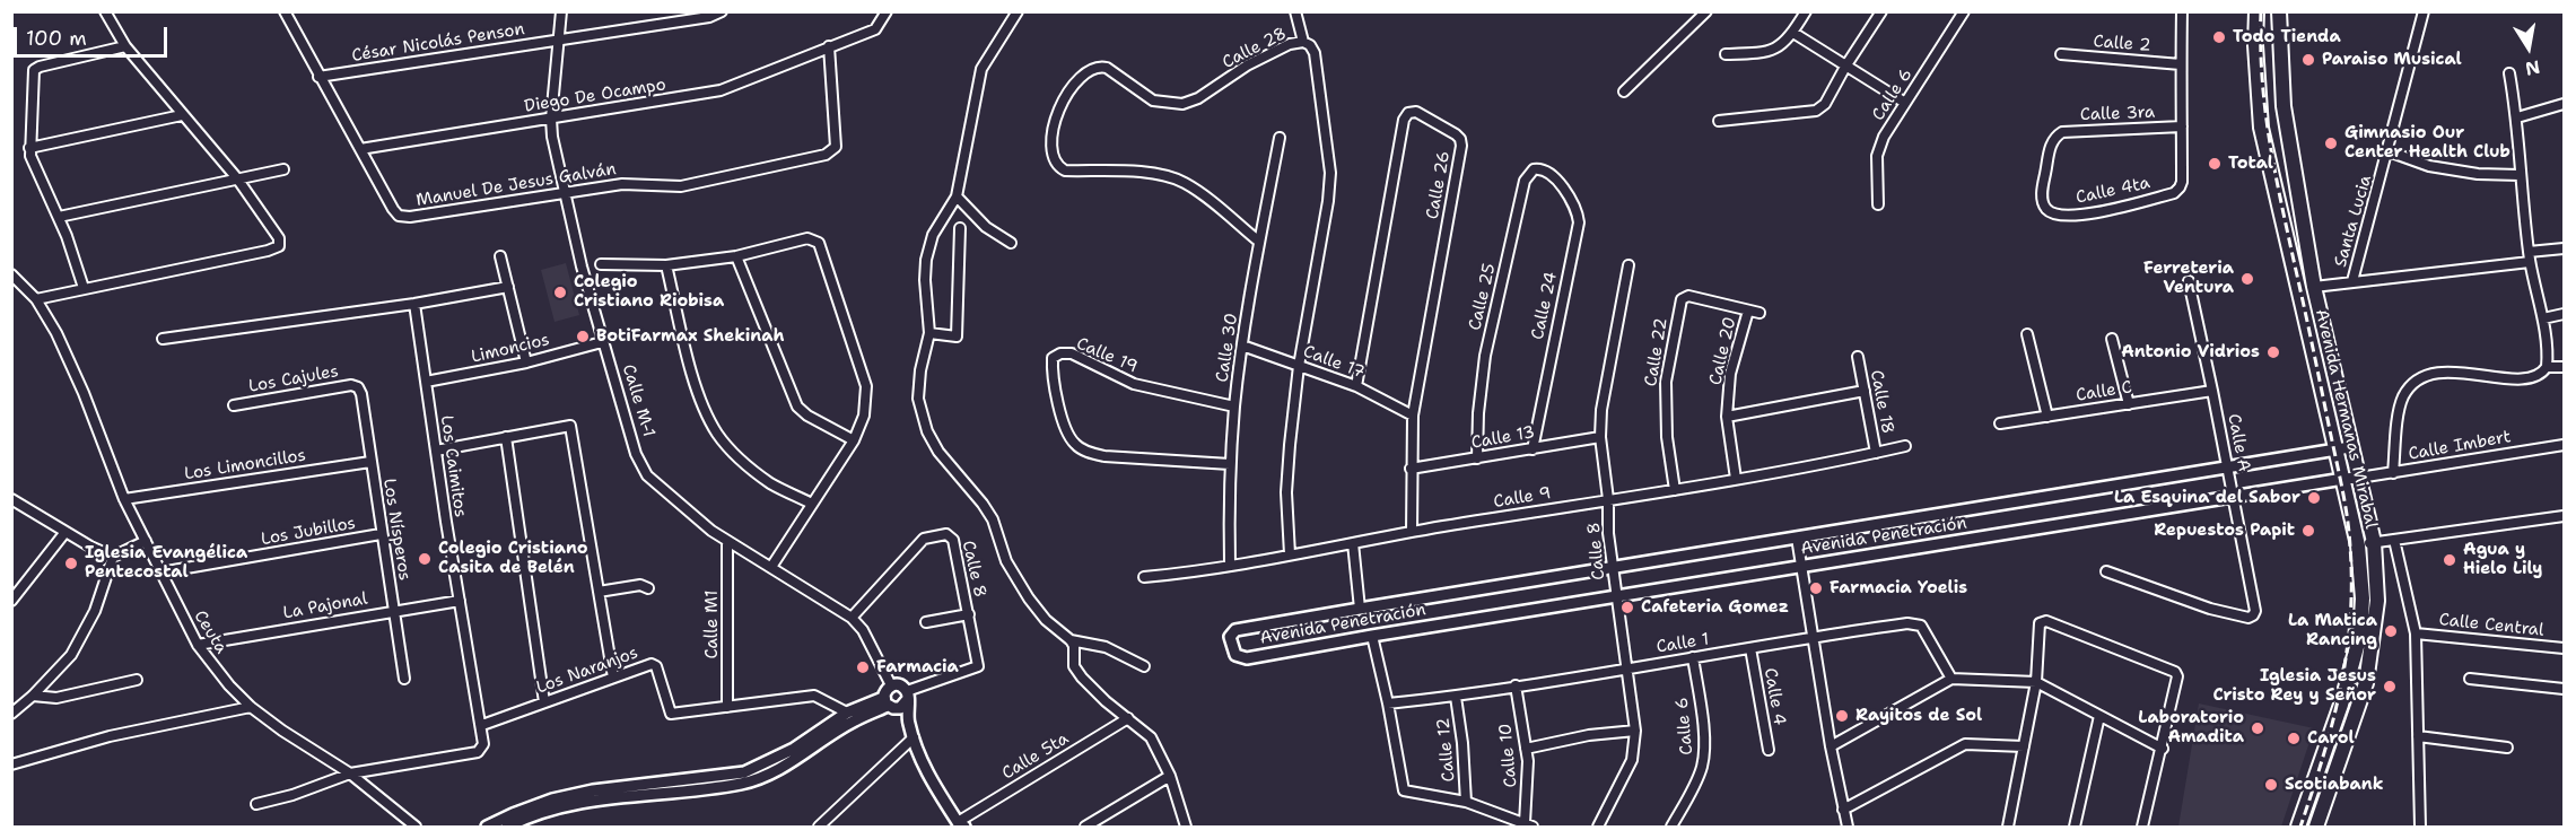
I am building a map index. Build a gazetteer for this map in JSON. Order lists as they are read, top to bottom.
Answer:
{
  "streets": {
    "main road": ["Avenida Hermanas Mirabal"],
    "street": [
      "César Nicolás Penson",
      "Calle 2",
      "Calle 28",
      "Calle 6",
      "Diego De Ocampo",
      "Calle 3ra",
      "Manuel De Jesus Galván",
      "Calle 26",
      "Calle 4ta",
      "Santa Lucia",
      "Calle 25",
      "Calle 24",
      "Calle 30",
      "Limoncios",
      "Calle 20",
      "Calle 22",
      "Calle 19",
      "Calle 17",
      "Los Cajules",
      "Calle C",
      "Calle M-1",
      "Calle 18",
      "Calle 13",
      "Calle A",
      "Calle Imbert",
      "Los Limoncillos",
      "Los Caimitos",
      "Calle 9",
      "Los Nísperos",
      "Los Jubillos",
      "Avenida Penetración",
      "Calle 8",
      "La Pajonal",
      "Calle M1",
      "Calle Central",
      "Ceuta",
      "Calle 1",
      "Los Naranjos",
      "Calle 4",
      "Calle 12",
      "Calle 10",
      "Calle 5ta"
    ]
  },
  "crossings": [
    ["César Nicolás Penson", "Calle M-1"],
    ["Calle 28", "Calle 30"],
    ["Calle 28", "Calle 17"],
    ["Calle 28", "Calle 9"],
    ["Calle 6", "Calle 1"],
    ["Diego De Ocampo", "Manuel De Jesus Galván"],
    ["Diego De Ocampo", "Calle M-1"],
    ["Calle 3ra", "Calle 4ta"],
    ["Manuel De Jesus Galván", "Calle M-1"],
    ["Calle 26", "Calle 17"],
    ["Calle 26", "Calle 13"],
    ["Calle 26", "Calle 9"],
    ["Calle 25", "Calle 24"],
    ["Calle 25", "Calle 13"],
    ["Calle 24", "Calle 13"],
    ["Calle 30", "Calle 19"],
    ["Calle 30", "Calle 17"],
    ["Calle 30", "Calle 9"],
    ["Limoncios", "Calle M-1"],
    ["Limoncios", "Los Caimitos"],
    ["Calle 20", "Calle 22"],
    ["Calle 20", "Calle 9"],
    ["Calle 22", "Calle 9"],
    ["Los Cajules", "Los Nísperos"],
    ["Calle C", "Calle A"],
    ["Calle M-1", "Calle 8"],
    ["Calle M-1", "Calle M1"],
    ["Calle 18", "Calle 9"],
    ["Avenida Hermanas Mirabal", "Calle Imbert"],
    ["Avenida Hermanas Mirabal", "Avenida Penetración"],
    ["Calle 13", "Calle 8"],
    ["Calle A", "Avenida Penetración"],
    ["Calle Imbert", "Avenida Penetración"],
    ["Los Limoncillos", "Los Nísperos"],
    ["Los Limoncillos", "Ceuta"],
    ["Los Caimitos", "La Pajonal"],
    ["Los Caimitos", "Ceuta"],
    ["Los Caimitos", "Los Naranjos"],
    ["Calle 9", "Calle 8"],
    ["Los Nísperos", "Los Jubillos"],
    ["Los Nísperos", "La Pajonal"],
    ["Los Jubillos", "Ceuta"],
    ["Avenida Penetración", "Calle 8"],
    ["Calle 8", "Calle 1"],
    ["La Pajonal", "Ceuta"],
    ["Calle M1", "Los Naranjos"],
    ["Calle 1", "Calle 4"],
    ["Calle 1", "Calle 12"],
    ["Calle 1", "Calle 10"]
  ],
  "places": [
    "Todo Tienda",
    "Paraiso Musical",
    "Gimnasio Our Center Health Club",
    "Total",
    "Ferreteria Ventura",
    "Colegio Cristiano Riobisa",
    "BotiFarmax Shekinah",
    "Antonio Vidrios",
    "La Esquina del Sabor",
    "Repuestos Papit",
    "Colegio Cristiano Casita de Belén",
    "Agua y Hielo Lily",
    "Iglesia Evangélica Pentecostal",
    "Farmacia Yoelis",
    "Cafeteria Gomez",
    "La Matica Rancing",
    "Farmacia",
    "Iglesia Jesus Cristo Rey y Señor",
    "Rayitos de Sol",
    "Laboratorio Amadita",
    "Carol",
    "Scotiabank"
  ],
  "scale_bar": "100 m",
  "north": "bottom"
}
